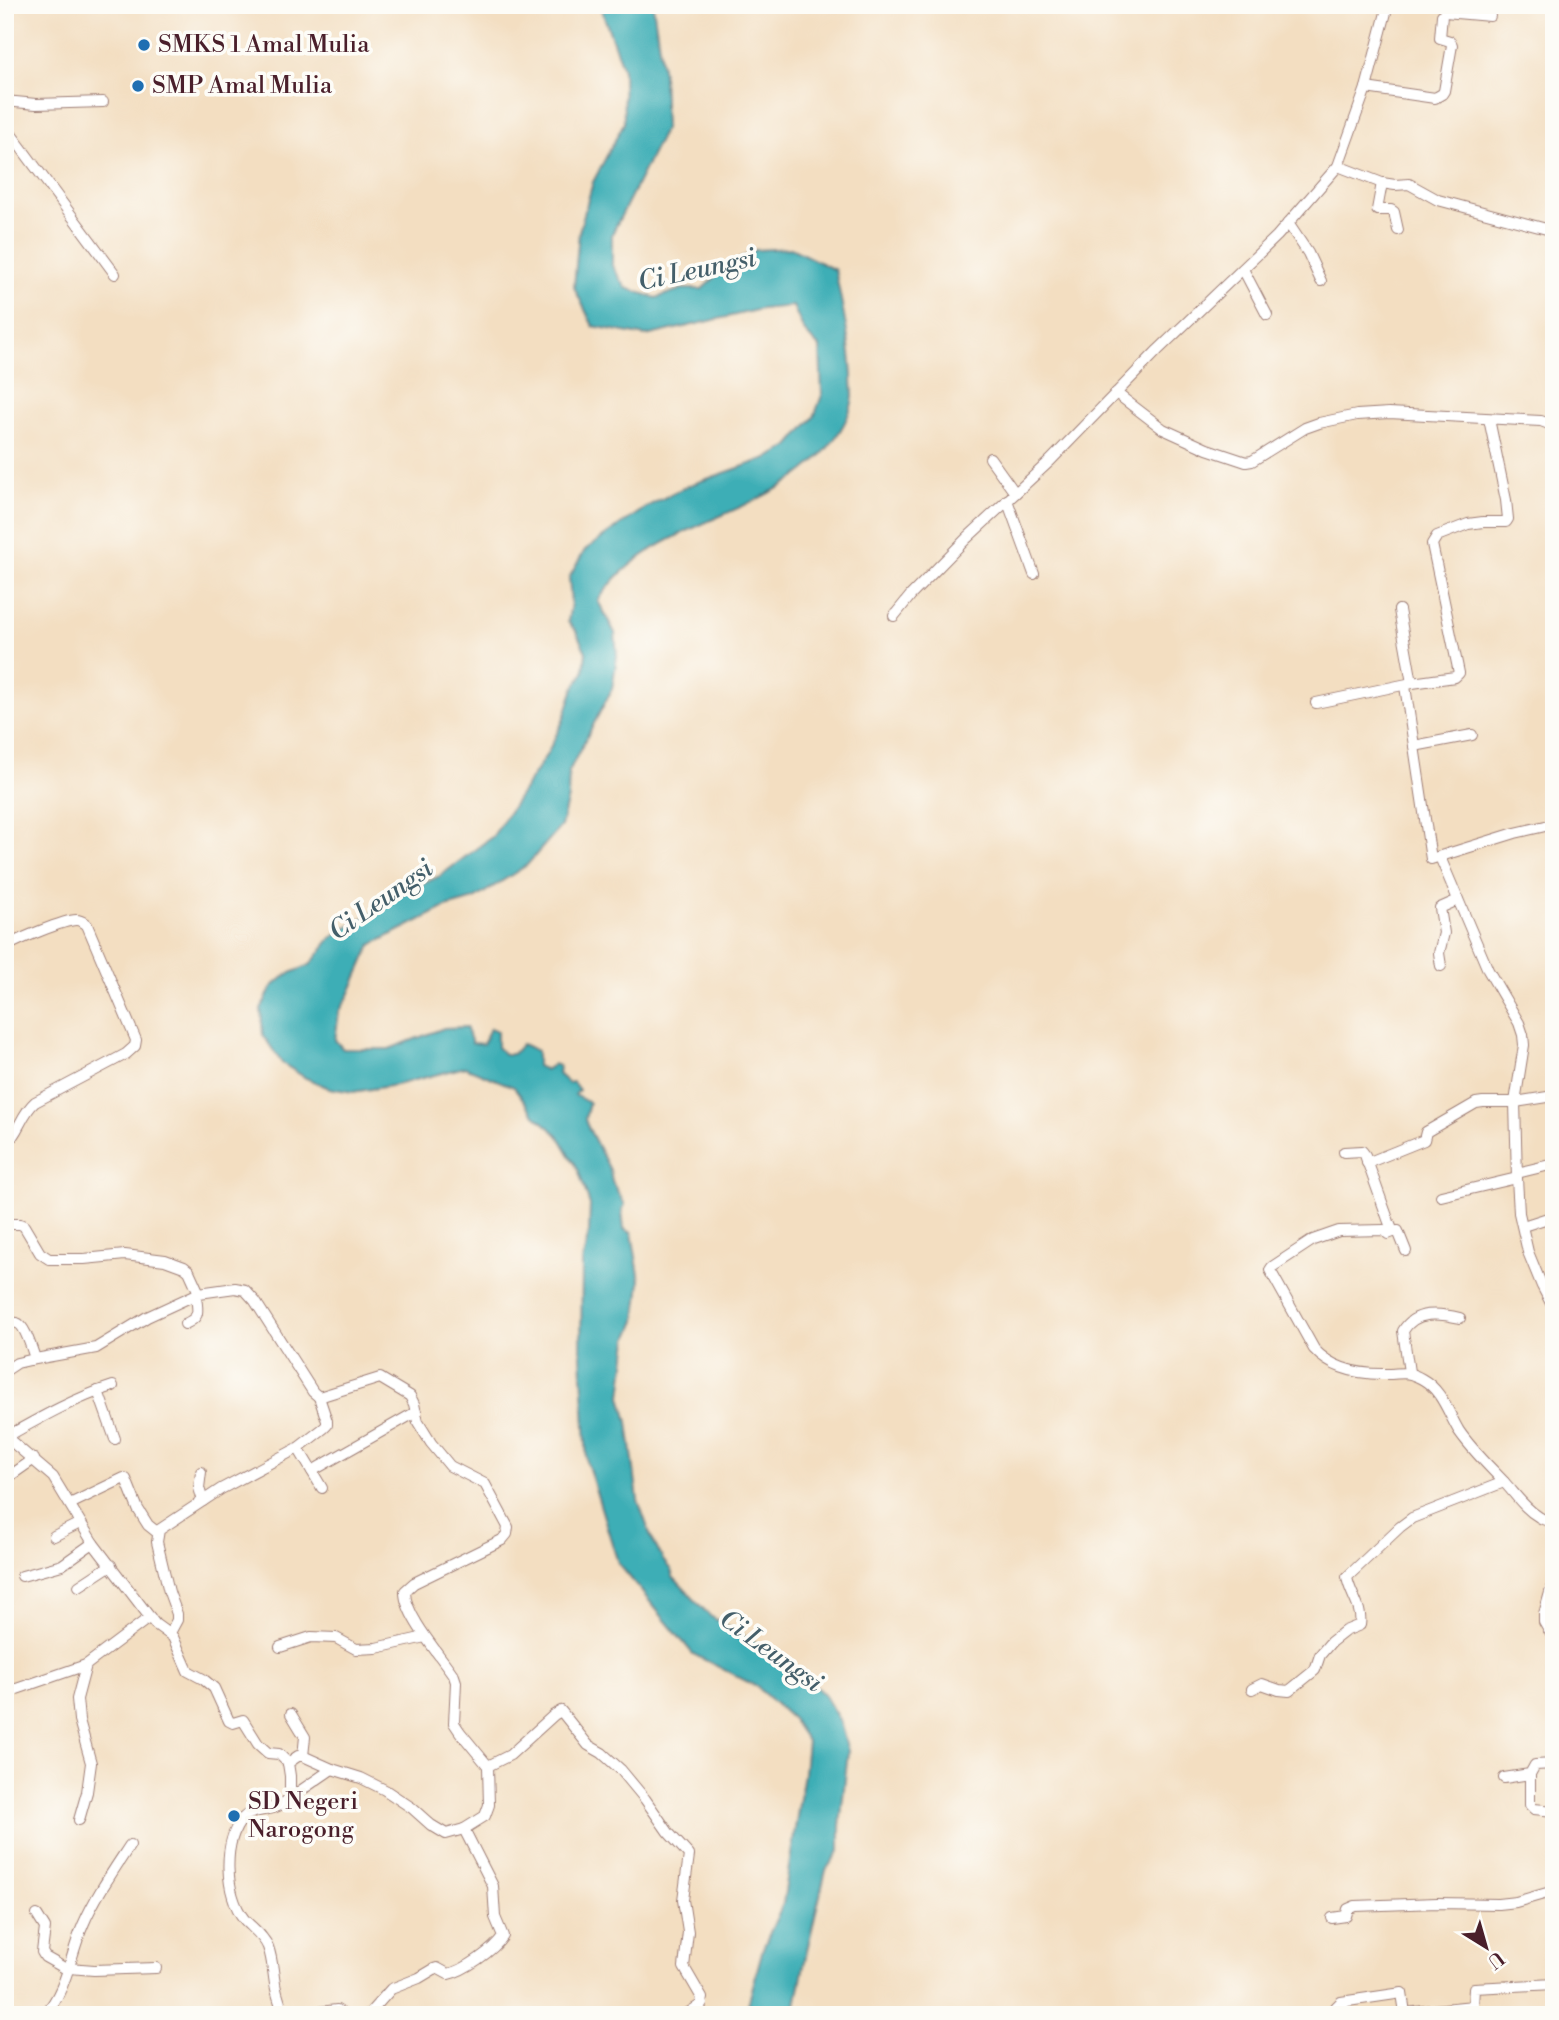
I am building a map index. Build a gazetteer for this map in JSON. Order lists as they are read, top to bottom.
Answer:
{
  "water": ["Ci Leungsi"],
  "places": ["SMKS 1 Amal Mulia", "SMP Amal Mulia", "SD Negeri Narogong"],
  "north": "bottom right"
}
